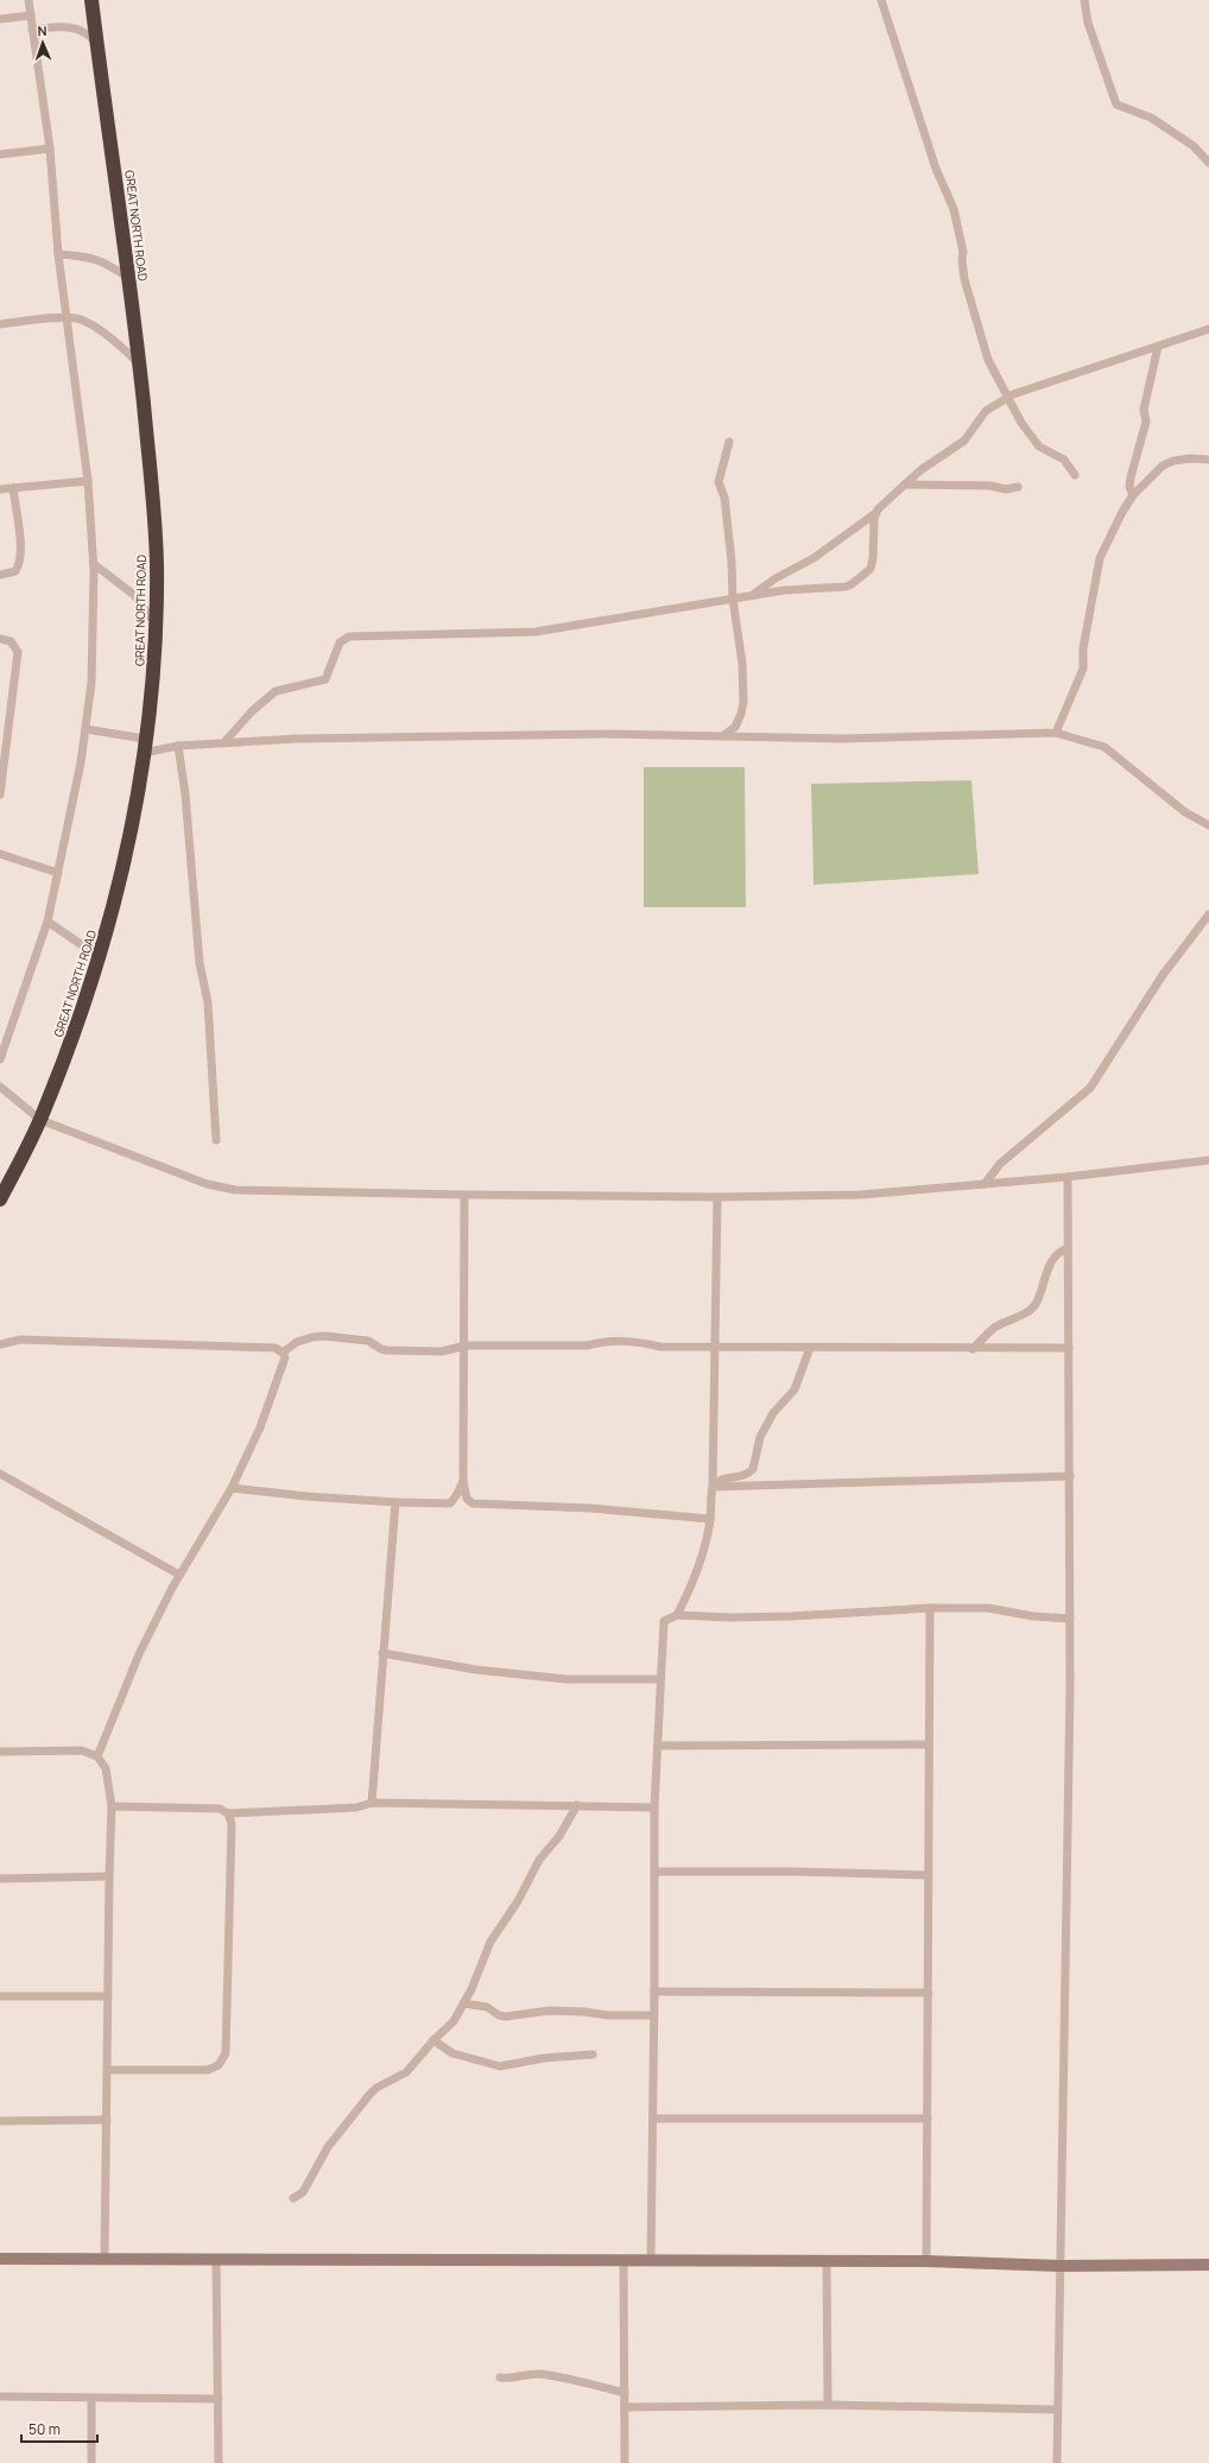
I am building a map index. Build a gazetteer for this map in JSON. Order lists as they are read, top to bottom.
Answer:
{
  "streets": {
    "highway": ["GREAT NORTH ROAD"]
  },
  "scale_bar": "50 m",
  "north": "top"
}
